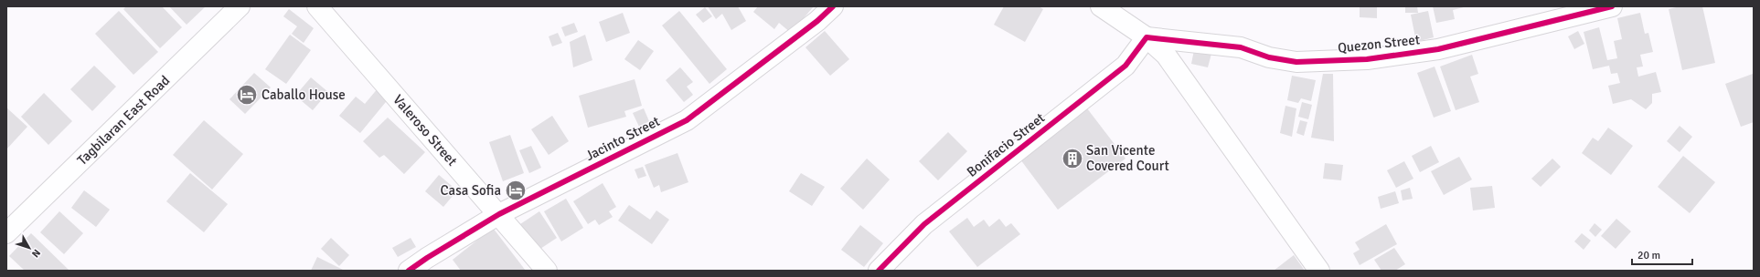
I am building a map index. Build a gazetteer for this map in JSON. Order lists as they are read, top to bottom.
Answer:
{
  "streets": {
    "street": [
      "Quezon Street",
      "Tagbilaran East Road",
      "Valeroso Street",
      "Jacinto Street",
      "Bonifacio Street"
    ]
  },
  "crossings": [
    ["Quezon Street", "Bonifacio Street"],
    ["Valeroso Street", "Jacinto Street"]
  ],
  "places": {
    "hotel": ["Caballo House", "Casa Sofia"],
    "building": ["San Vicente Covered Court"]
  },
  "scale_bar": "20 m",
  "north": "bottom right"
}
